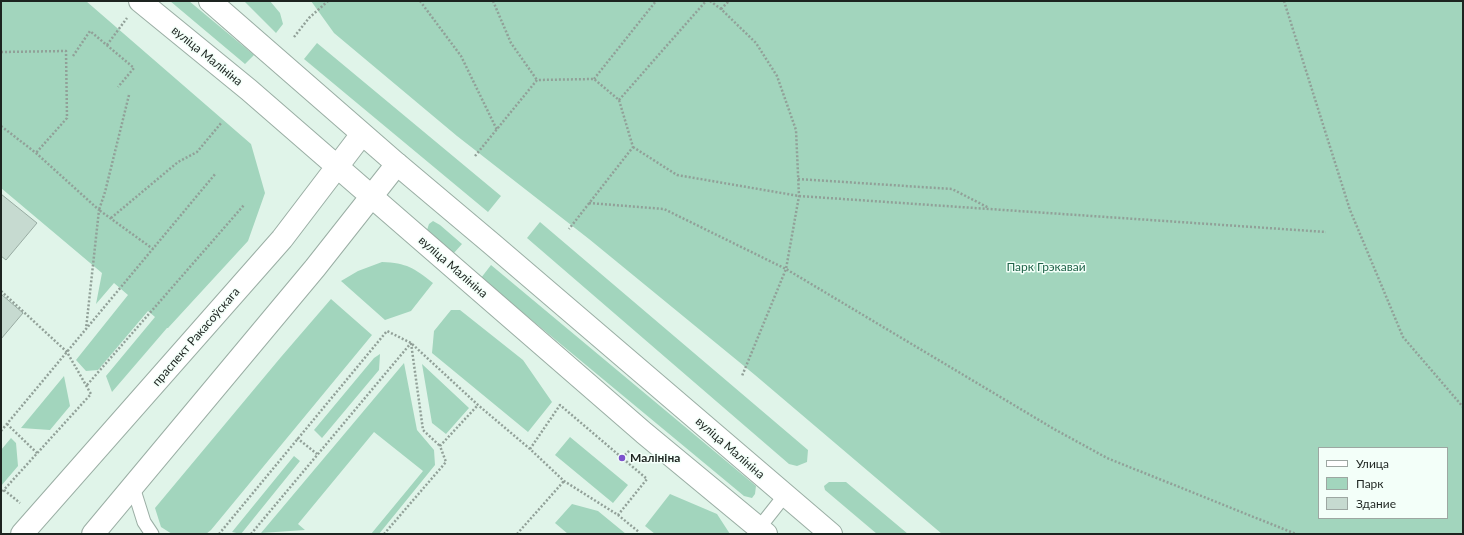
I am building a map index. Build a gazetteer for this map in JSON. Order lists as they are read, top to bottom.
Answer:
{
  "streets": {
    "main road": ["вуліца Малініна", "праспект Ракасоўскага"]
  },
  "crossings": [
    ["вуліца Малініна", "праспект Ракасоўскага"]
  ],
  "parks": ["Парк Грэкавай"],
  "places": ["Малініна"],
  "legend": ["Улица", "Парк", "Здание"]
}
